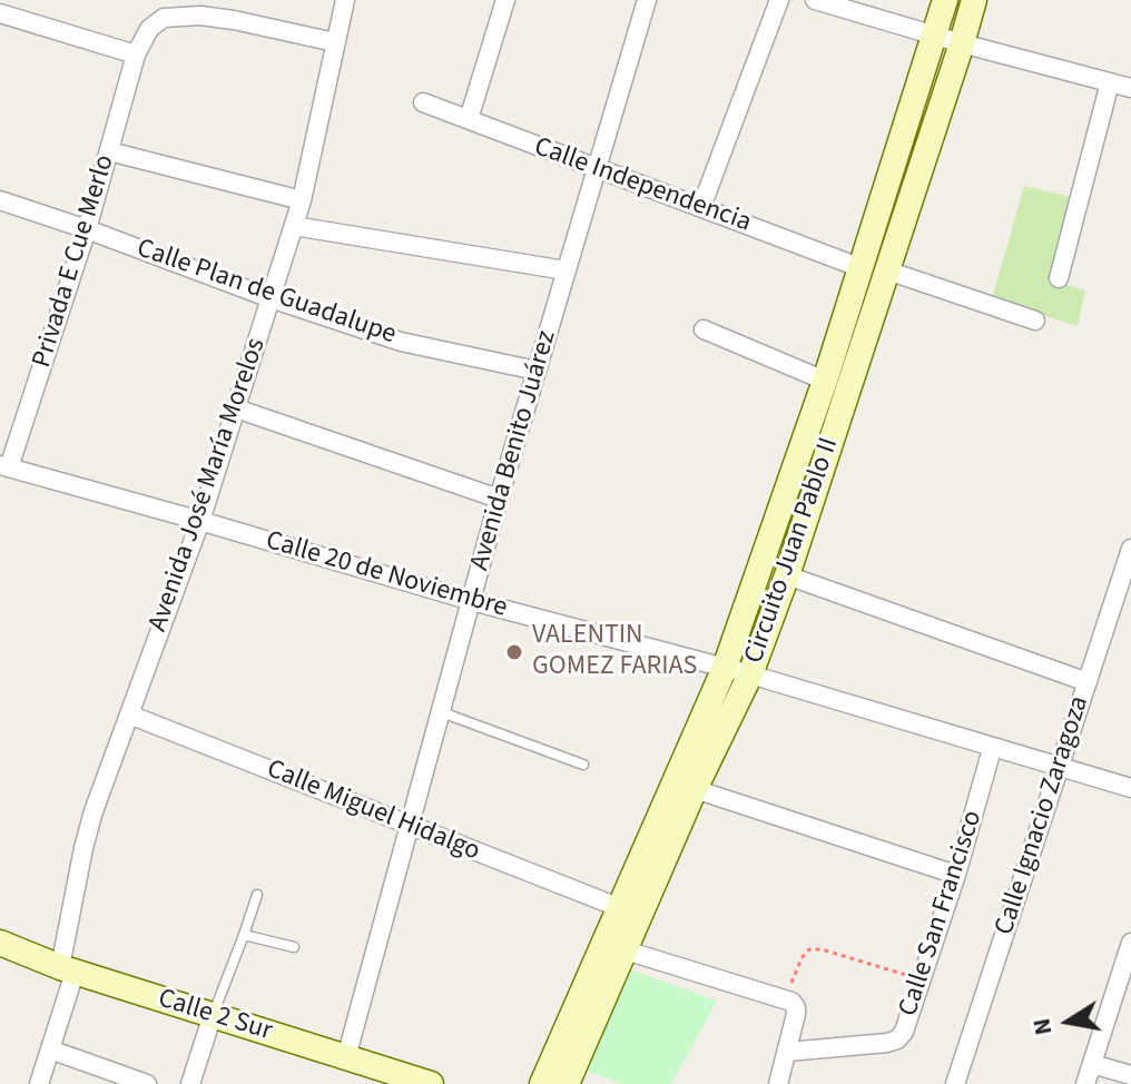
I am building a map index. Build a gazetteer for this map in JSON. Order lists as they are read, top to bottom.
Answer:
{
  "streets": {
    "main road": ["Circuito Juan Pablo II", "Calle 2 Sur"],
    "street": [
      "Calle Independencia",
      "Privada E Cue Merlo",
      "Calle Plan de Guadalupe",
      "Avenida Benito Juárez",
      "Avenida José María Morelos",
      "Calle 20 de Noviembre",
      "Calle Miguel Hidalgo",
      "Calle Ignacio Zaragoza",
      "Calle San Francisco"
    ]
  },
  "crossings": [
    ["Calle Independencia", "Avenida Benito Juárez"],
    ["Calle Independencia", "Circuito Juan Pablo II"],
    ["Privada E Cue Merlo", "Calle Plan de Guadalupe"],
    ["Privada E Cue Merlo", "Calle 20 de Noviembre"],
    ["Calle Plan de Guadalupe", "Avenida Benito Juárez"],
    ["Calle Plan de Guadalupe", "Avenida José María Morelos"],
    ["Avenida Benito Juárez", "Calle 20 de Noviembre"],
    ["Avenida Benito Juárez", "Calle Miguel Hidalgo"],
    ["Avenida Benito Juárez", "Calle 2 Sur"],
    ["Avenida José María Morelos", "Calle 20 de Noviembre"],
    ["Avenida José María Morelos", "Calle Miguel Hidalgo"],
    ["Avenida José María Morelos", "Calle 2 Sur"],
    ["Circuito Juan Pablo II", "Calle 20 de Noviembre"],
    ["Circuito Juan Pablo II", "Calle Miguel Hidalgo"],
    ["Calle 20 de Noviembre", "Calle Ignacio Zaragoza"],
    ["Calle 20 de Noviembre", "Calle San Francisco"]
  ],
  "places": ["VALENTIN GOMEZ FARIAS"],
  "north": "left"
}
